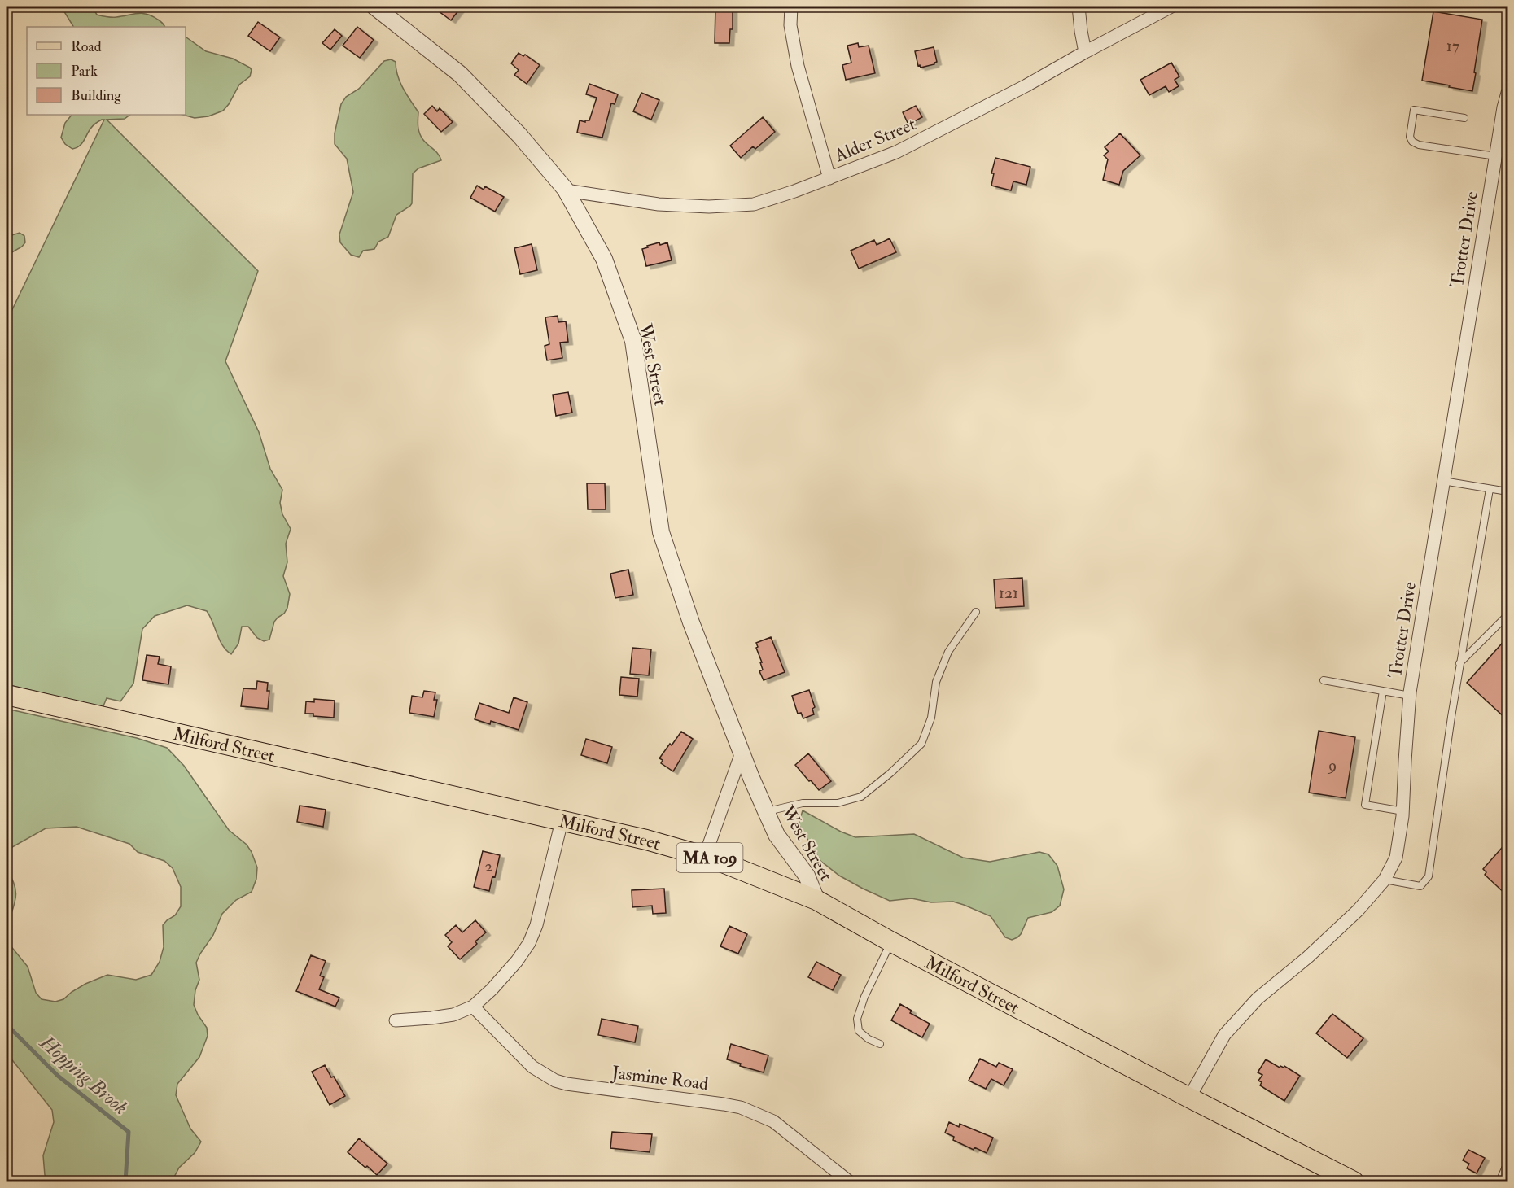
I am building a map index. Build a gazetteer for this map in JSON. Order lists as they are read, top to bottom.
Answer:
{
  "streets": {
    "main road": ["Milford Street", "MA 109"],
    "street": [
      "Alder Street",
      "Trotter Drive",
      "West Street",
      "Jasmine Road"
    ]
  },
  "crossings": [
    ["Alder Street", "West Street"],
    ["Trotter Drive", "Milford Street"],
    ["West Street", "Milford Street"]
  ],
  "water": ["Hopping Brook"],
  "house_numbers": [
    "17",
    "121",
    "9",
    "2"
  ],
  "legend": ["Road", "Park", "Building"]
}
